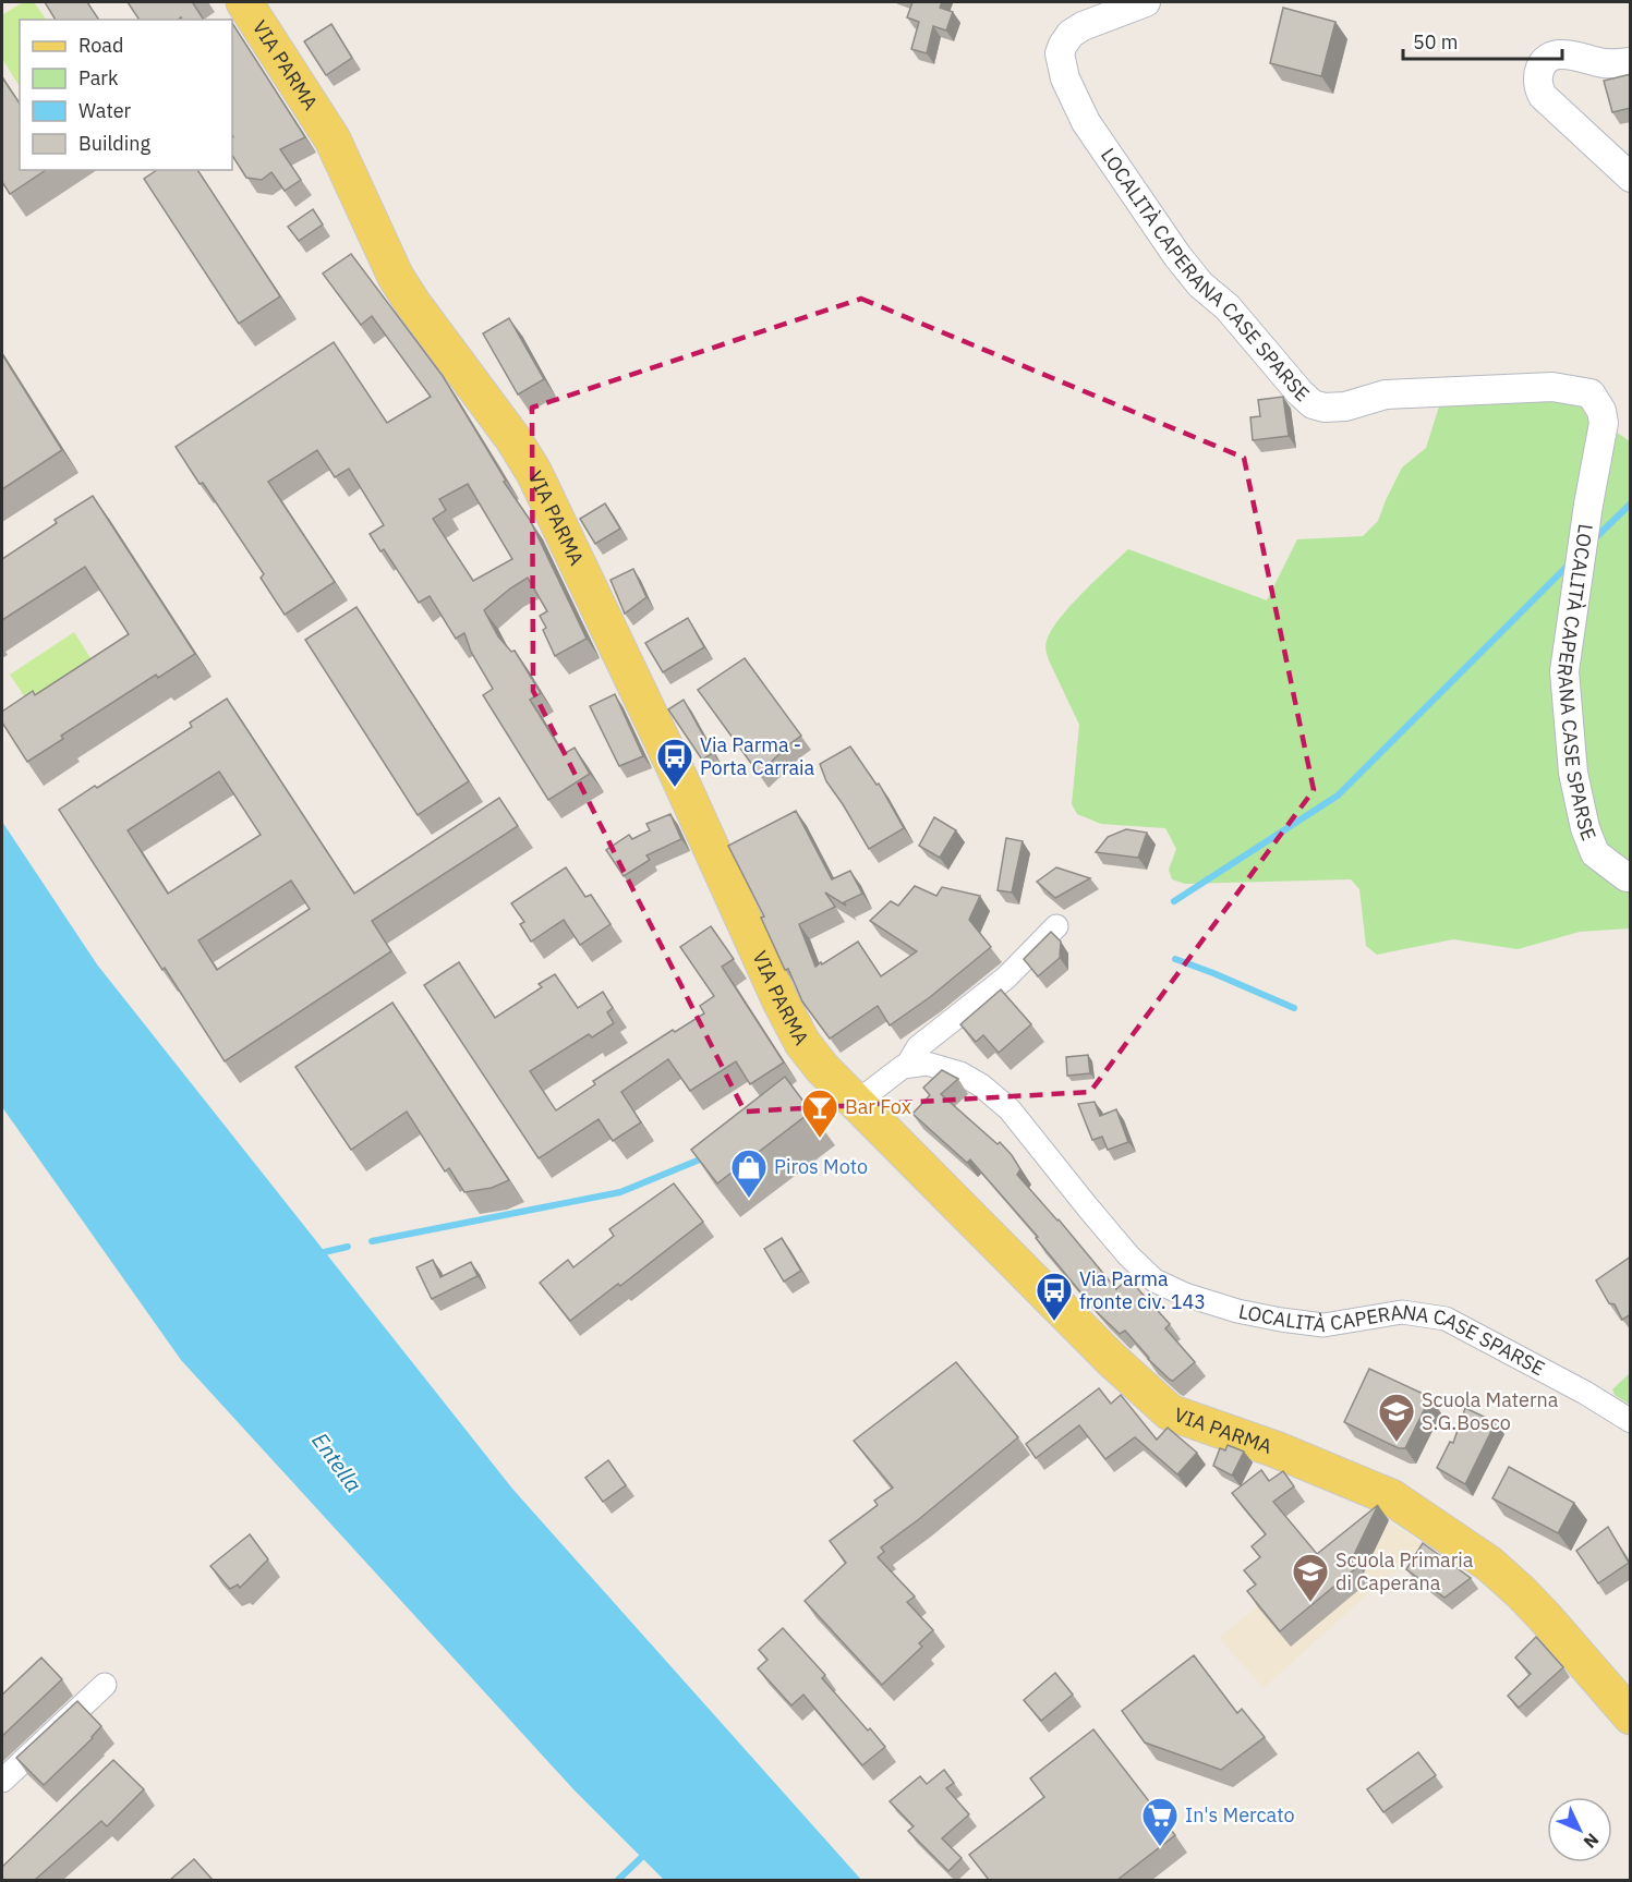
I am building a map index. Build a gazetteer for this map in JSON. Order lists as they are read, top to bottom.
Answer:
{
  "streets": {
    "main road": ["VIA PARMA"],
    "street": ["LOCALITÀ CAPERANA CASE SPARSE"]
  },
  "water": ["Entella"],
  "places": {
    "bus stop": ["Via Parma - Porta Carraia", "Via Parma fronte civ. 143"],
    "bar": ["Bar Fox"],
    "shop": ["Piros Moto"],
    "school or university": ["Scuola Materna S.G.Bosco", "Scuola Primaria di Caperana"],
    "supermarket": ["In's Mercato"]
  },
  "legend": [
    "Road",
    "Park",
    "Water",
    "Building"
  ],
  "scale_bar": "50 m",
  "north": "bottom right"
}
